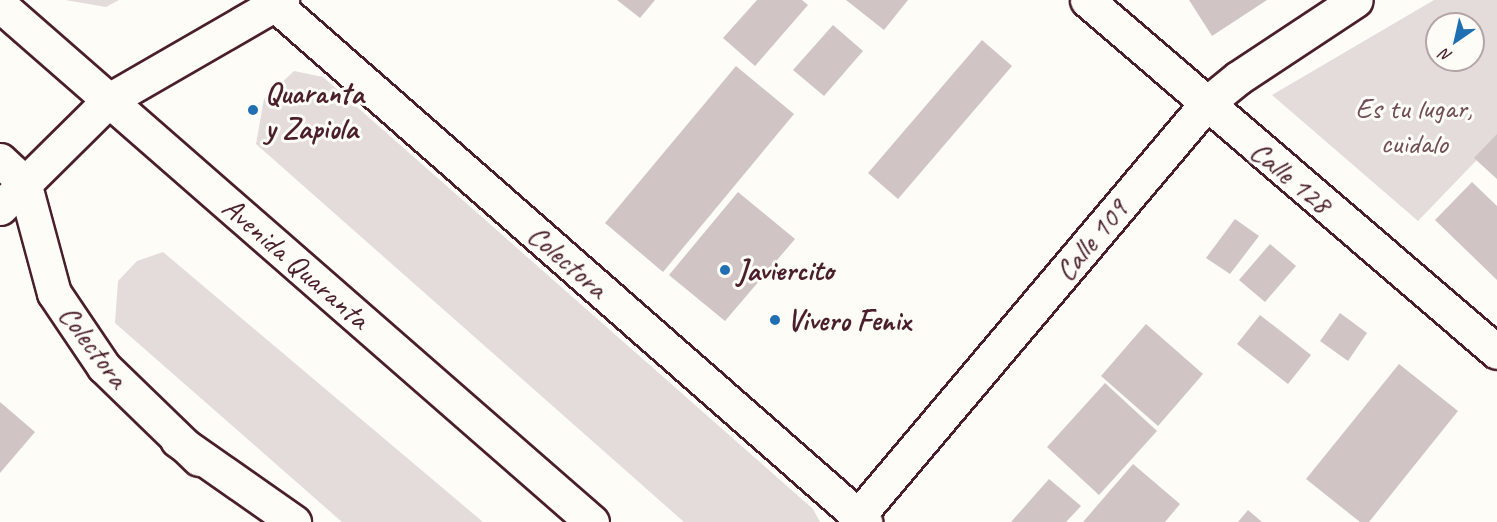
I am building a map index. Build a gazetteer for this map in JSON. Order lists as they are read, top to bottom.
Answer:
{
  "streets": {
    "main road": [
      "Calle 128",
      "Calle 109",
      "Colectora",
      "Avenida Quaranta"
    ]
  },
  "crossings": [
    ["Calle 128", "Calle 109"],
    ["Calle 109", "Colectora"]
  ],
  "parks": ["Es tu lugar, cuidalo"],
  "places": ["Quaranta y Zapiola", "Javiercito", "Vivero Fenix"],
  "north": "bottom left"
}
